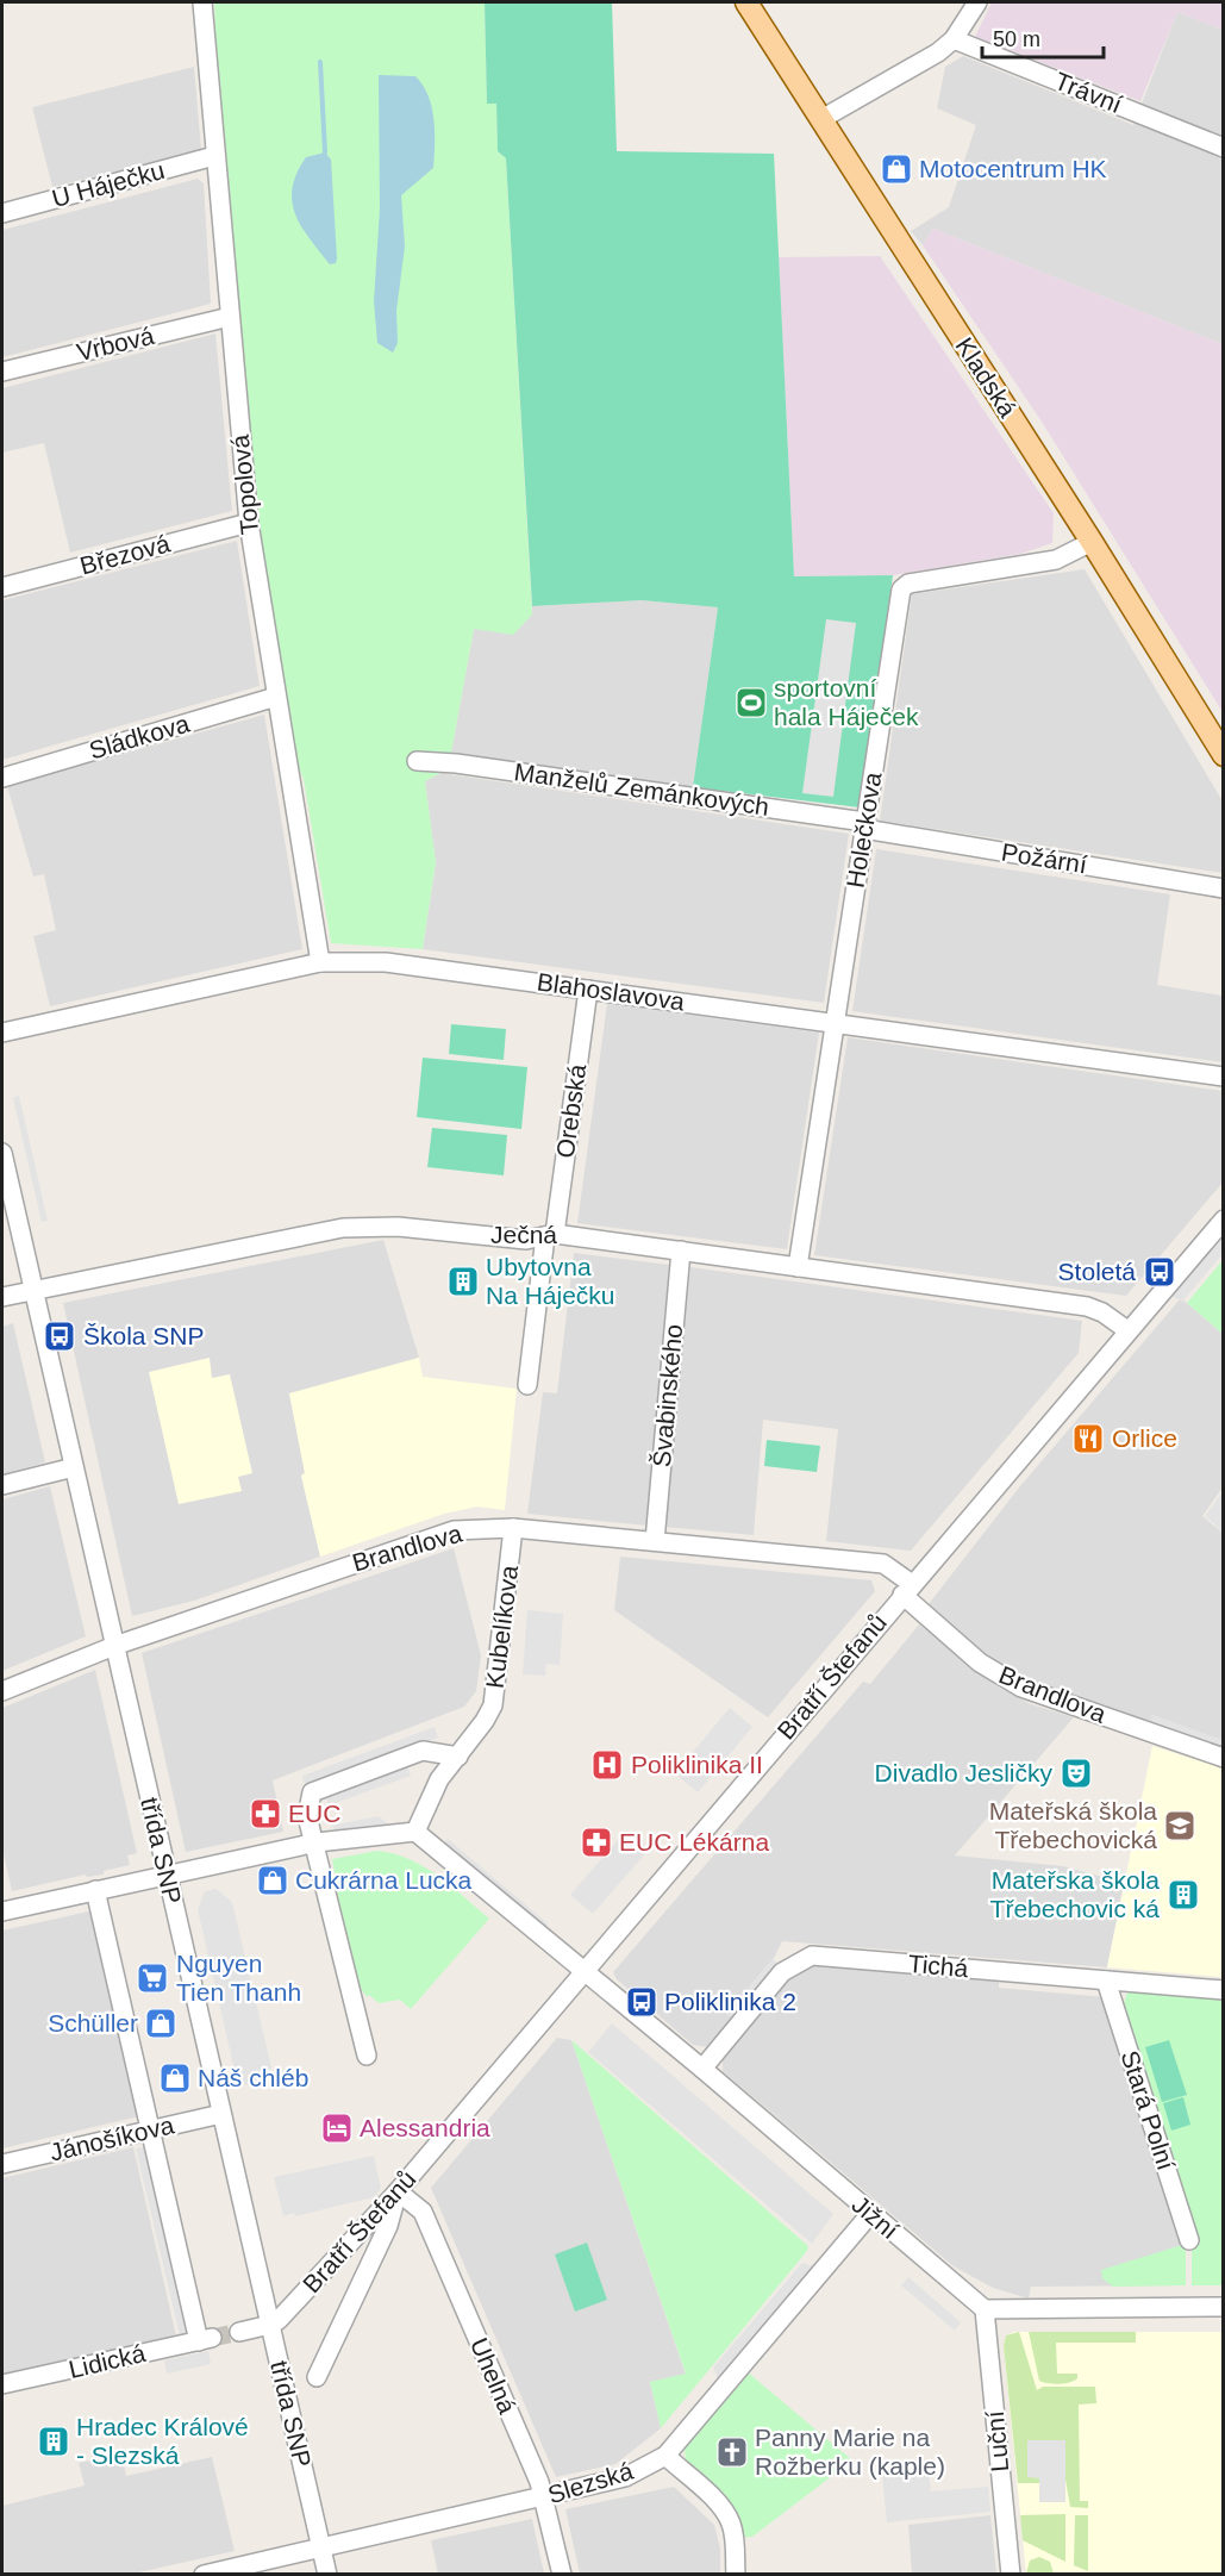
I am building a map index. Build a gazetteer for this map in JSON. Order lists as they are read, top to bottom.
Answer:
{
  "streets": {
    "main road": ["Kladská"],
    "street": [
      "Trávní",
      "U Háječku",
      "Vrbová",
      "Topolová",
      "Březová",
      "Sládkova",
      "Manželů Zemánkových",
      "Holečkova",
      "Požární",
      "Blahoslavova",
      "Orebská",
      "Ječná",
      "Švabinského",
      "Brandlova",
      "Kubelíkova",
      "Bratří Štefanů",
      "třída SNP",
      "Tichá",
      "Stará Polní",
      "Jánošíkova",
      "Jižní",
      "Lidická",
      "Uhelná",
      "Luční",
      "Slezská"
    ]
  },
  "crossings": [
    ["U Háječku", "Topolová"],
    ["Vrbová", "Topolová"],
    ["Kladská", "Holečkova"],
    ["Topolová", "Březová"],
    ["Topolová", "Sládkova"],
    ["Topolová", "Blahoslavova"],
    ["Manželů Zemánkových", "Holečkova"],
    ["Manželů Zemánkových", "Požární"],
    ["Holečkova", "Požární"],
    ["Holečkova", "Blahoslavova"],
    ["Holečkova", "Ječná"],
    ["Blahoslavova", "Orebská"],
    ["Orebská", "Ječná"],
    ["Ječná", "Švabinského"],
    ["Ječná", "Bratří Štefanů"],
    ["Ječná", "třída SNP"],
    ["Švabinského", "Brandlova"],
    ["Brandlova", "Kubelíkova"],
    ["Brandlova", "Bratří Štefanů"],
    ["Brandlova", "třída SNP"],
    ["Bratří Štefanů", "třída SNP"],
    ["Bratří Štefanů", "Jižní"],
    ["Bratří Štefanů", "Uhelná"],
    ["třída SNP", "Jánošíkova"],
    ["třída SNP", "Slezská"],
    ["Tichá", "Stará Polní"],
    ["Tichá", "Jižní"],
    ["Jánošíkova", "Lidická"],
    ["Jižní", "Luční"],
    ["Jižní", "Slezská"],
    ["Uhelná", "Slezská"]
  ],
  "places": {
    "shop": [
      "Motocentrum HK",
      "Cukrárna Lucka",
      "Schüller",
      "Náš chléb"
    ],
    "sports": ["sportovní hala Háječek"],
    "bus stop": ["Stoletá", "Škola SNP", "Poliklinika 2"],
    "building": ["Ubytovna Na Háječku", "Mateřska škola Třebechovic ká", "Hradec Králové - Slezská"],
    "restaurant": ["Orlice"],
    "hospital": ["Poliklinika II"],
    "theatre": ["Divadlo Jesličky"],
    "pharmacy": ["EUC", "EUC Lékárna"],
    "school or university": ["Mateřská škola Třebechovická"],
    "supermarket": ["Nguyen Tien Thanh"],
    "hotel": ["Alessandria"],
    "church": ["Panny Marie na Rožberku (kaple)"]
  },
  "scale_bar": "50 m"
}
